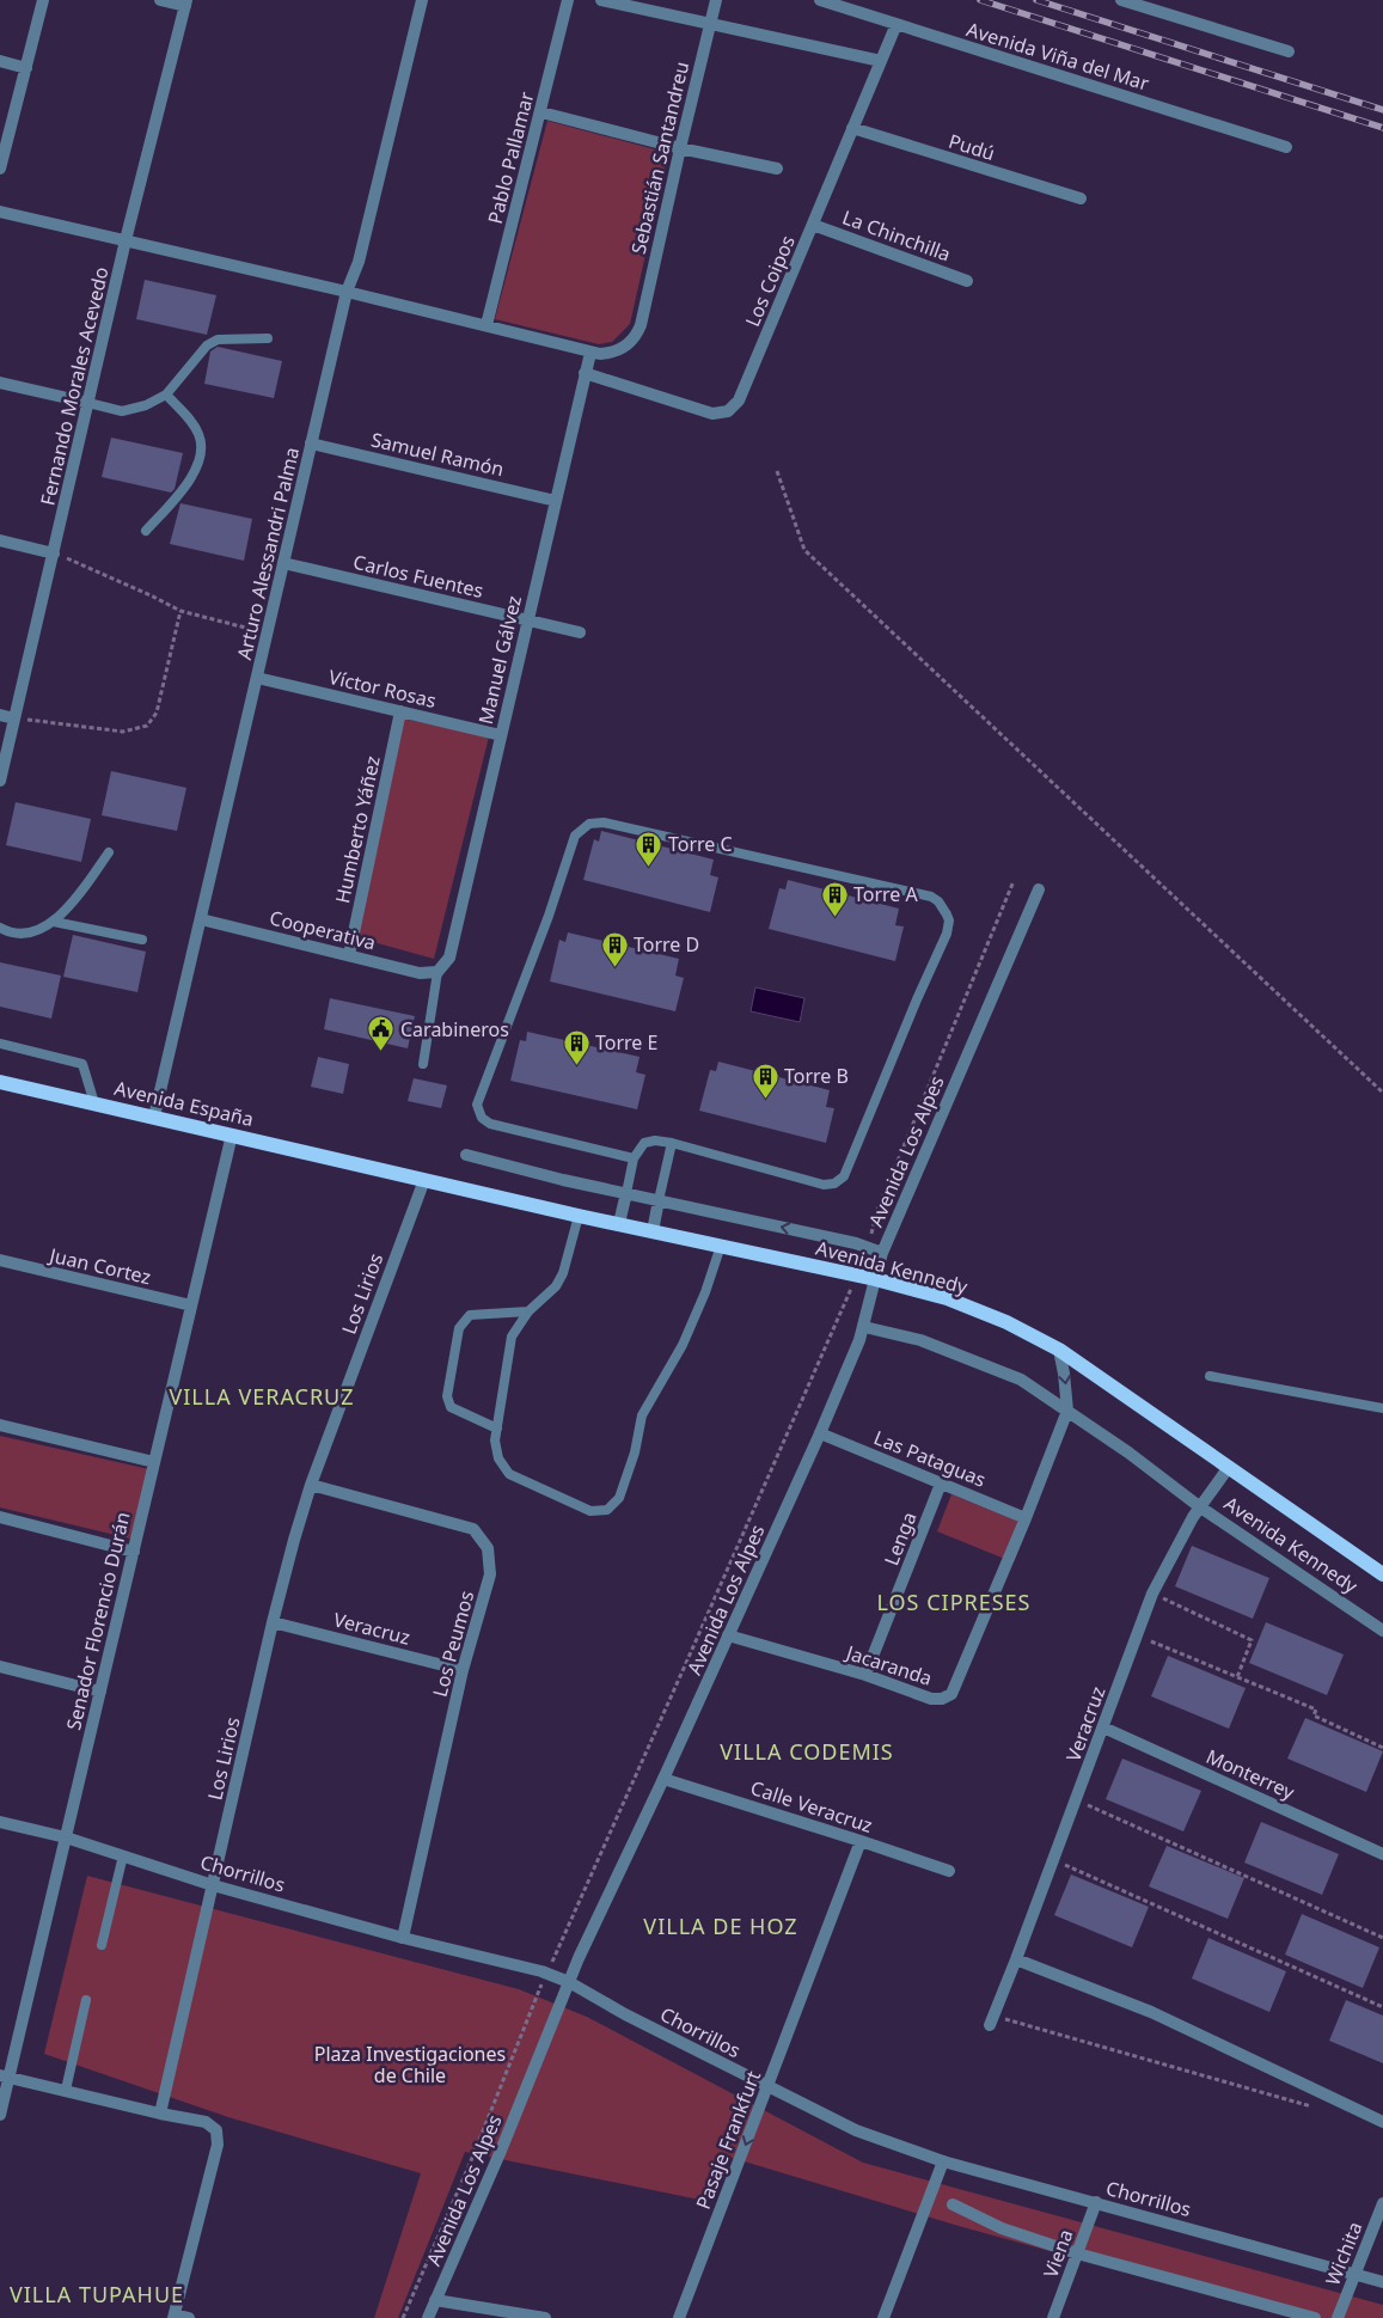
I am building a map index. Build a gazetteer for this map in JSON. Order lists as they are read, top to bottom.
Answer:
{
  "streets": {
    "main road": ["Avenida España", "Avenida Kennedy"],
    "street": [
      "Avenida Viña del Mar",
      "Pudú",
      "Pablo Pallamar",
      "Sebastián Santandreu",
      "La Chinchilla",
      "Los Coipos",
      "Fernando Morales Acevedo",
      "Samuel Ramón",
      "Arturo Alessandri Palma",
      "Carlos Fuentes",
      "Manuel Gálvez",
      "Víctor Rosas",
      "Humberto Yáñez",
      "Cooperativa",
      "Avenida Los Alpes",
      "Juan Cortez",
      "Los Lirios",
      "Las Pataguas",
      "Lenga",
      "Senador Florencio Durán",
      "Veracruz",
      "Los Peumos",
      "Jacaranda",
      "Monterrey",
      "Calle Veracruz",
      "Chorrillos",
      "Pasaje Frankfurt",
      "Viena",
      "Wichita"
    ]
  },
  "crossings": [
    ["Avenida Viña del Mar", "Los Coipos"],
    ["Pudú", "Los Coipos"],
    ["Sebastián Santandreu", "Manuel Gálvez"],
    ["La Chinchilla", "Los Coipos"],
    ["Los Coipos", "Manuel Gálvez"],
    ["Samuel Ramón", "Arturo Alessandri Palma"],
    ["Samuel Ramón", "Manuel Gálvez"],
    ["Arturo Alessandri Palma", "Carlos Fuentes"],
    ["Arturo Alessandri Palma", "Víctor Rosas"],
    ["Arturo Alessandri Palma", "Cooperativa"],
    ["Arturo Alessandri Palma", "Avenida España"],
    ["Carlos Fuentes", "Manuel Gálvez"],
    ["Manuel Gálvez", "Víctor Rosas"],
    ["Manuel Gálvez", "Cooperativa"],
    ["Víctor Rosas", "Humberto Yáñez"],
    ["Humberto Yáñez", "Cooperativa"],
    ["Avenida España", "Avenida Kennedy"],
    ["Avenida España", "Senador Florencio Durán"],
    ["Avenida Los Alpes", "Avenida Kennedy"],
    ["Avenida Los Alpes", "Las Pataguas"],
    ["Avenida Los Alpes", "Jacaranda"],
    ["Avenida Los Alpes", "Calle Veracruz"],
    ["Avenida Los Alpes", "Chorrillos"],
    ["Juan Cortez", "Senador Florencio Durán"],
    ["Avenida Kennedy", "Los Lirios"],
    ["Avenida Kennedy", "Veracruz"],
    ["Avenida Kennedy", "Jacaranda"],
    ["Los Lirios", "Veracruz"],
    ["Los Lirios", "Los Peumos"],
    ["Los Lirios", "Chorrillos"],
    ["Las Pataguas", "Lenga"],
    ["Las Pataguas", "Jacaranda"],
    ["Lenga", "Jacaranda"],
    ["Senador Florencio Durán", "Chorrillos"],
    ["Veracruz", "Los Peumos"],
    ["Veracruz", "Monterrey"],
    ["Los Peumos", "Chorrillos"],
    ["Calle Veracruz", "Pasaje Frankfurt"],
    ["Chorrillos", "Pasaje Frankfurt"],
    ["Chorrillos", "Viena"],
    ["Chorrillos", "Wichita"]
  ],
  "one_way": ["Pasaje Frankfurt"],
  "districts": [
    "VILLA VERACRUZ",
    "LOS CIPRESES",
    "VILLA CODEMIS",
    "VILLA DE HOZ",
    "VILLA TUPAHUE"
  ],
  "parks": ["Plaza Investigaciones de Chile"],
  "places": {
    "building": [
      "Torre C",
      "Torre A",
      "Torre D",
      "Torre E",
      "Torre B"
    ],
    "public building": ["Carabineros"]
  }
}
